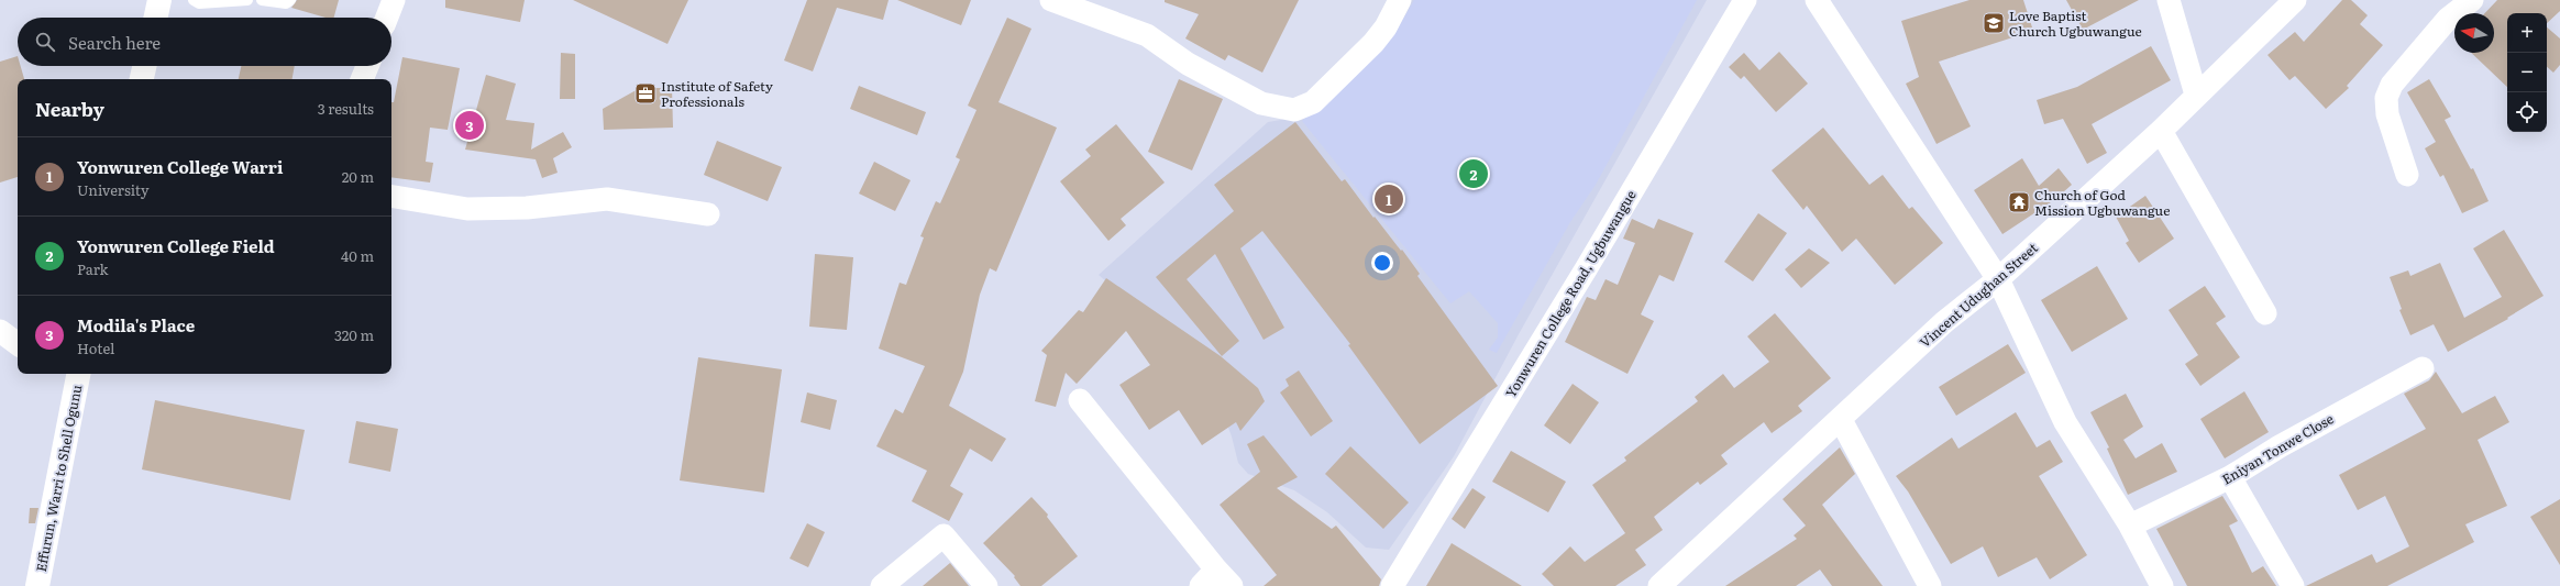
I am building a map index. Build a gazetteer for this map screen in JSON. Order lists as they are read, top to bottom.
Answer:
{
  "streets": {
    "street": [
      "Yonwuren College Road, Ugbuwangue",
      "Vincent Udughan Street",
      "Eniyan Tonwe Close",
      "Effurun, Warri to Shell Ogunu"
    ]
  },
  "places": {
    "school or university": ["Love Baptist Church Ugbuwangue"],
    "office": ["Institute of Safety Professionals"],
    "temple": ["Church of God Mission Ugbuwangue"]
  },
  "north": "left",
  "page": {
    "map_buttons": ["+", "−"],
    "search": "Search here",
    "heading": ["Nearby", "3 results"],
    "pins": ["3", "2", "1"],
    "list": [
      {
        "mark": "1",
        "name": "Yonwuren College Warri",
        "note": "University",
        "value": "20 m"
      },
      {
        "mark": "2",
        "name": "Yonwuren College Field",
        "note": "Park",
        "value": "40 m"
      },
      {
        "mark": "3",
        "name": "Modila's Place",
        "note": "Hotel",
        "value": "320 m"
      }
    ]
  }
}
